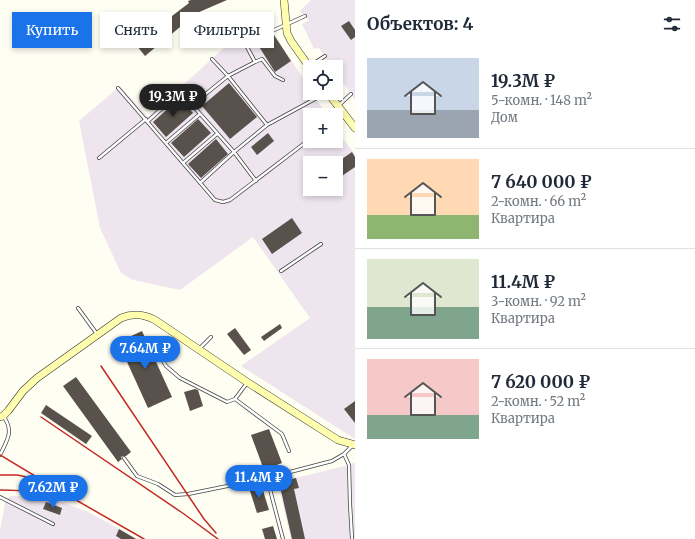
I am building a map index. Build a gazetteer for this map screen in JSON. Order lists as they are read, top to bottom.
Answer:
{
  "page": {
    "heading": "Объектов: 4",
    "chip": ["Купить", "Снять", "Фильтры"],
    "list": [
      {
        "name": "19.3M ₽",
        "note": "5-комн. · 148 m² · Дом"
      },
      {
        "name": "7 640 000 ₽",
        "note": "2-комн. · 66 m² · Квартира"
      },
      {
        "name": "11.4M ₽",
        "note": "3-комн. · 92 m² · Квартира"
      },
      {
        "name": "7 620 000 ₽",
        "note": "2-комн. · 52 m² · Квартира"
      }
    ],
    "map_buttons": ["+", "−"],
    "price": [
      "19.3M ₽",
      "7.64M ₽",
      "11.4M ₽",
      "7.62M ₽"
    ]
  }
}
